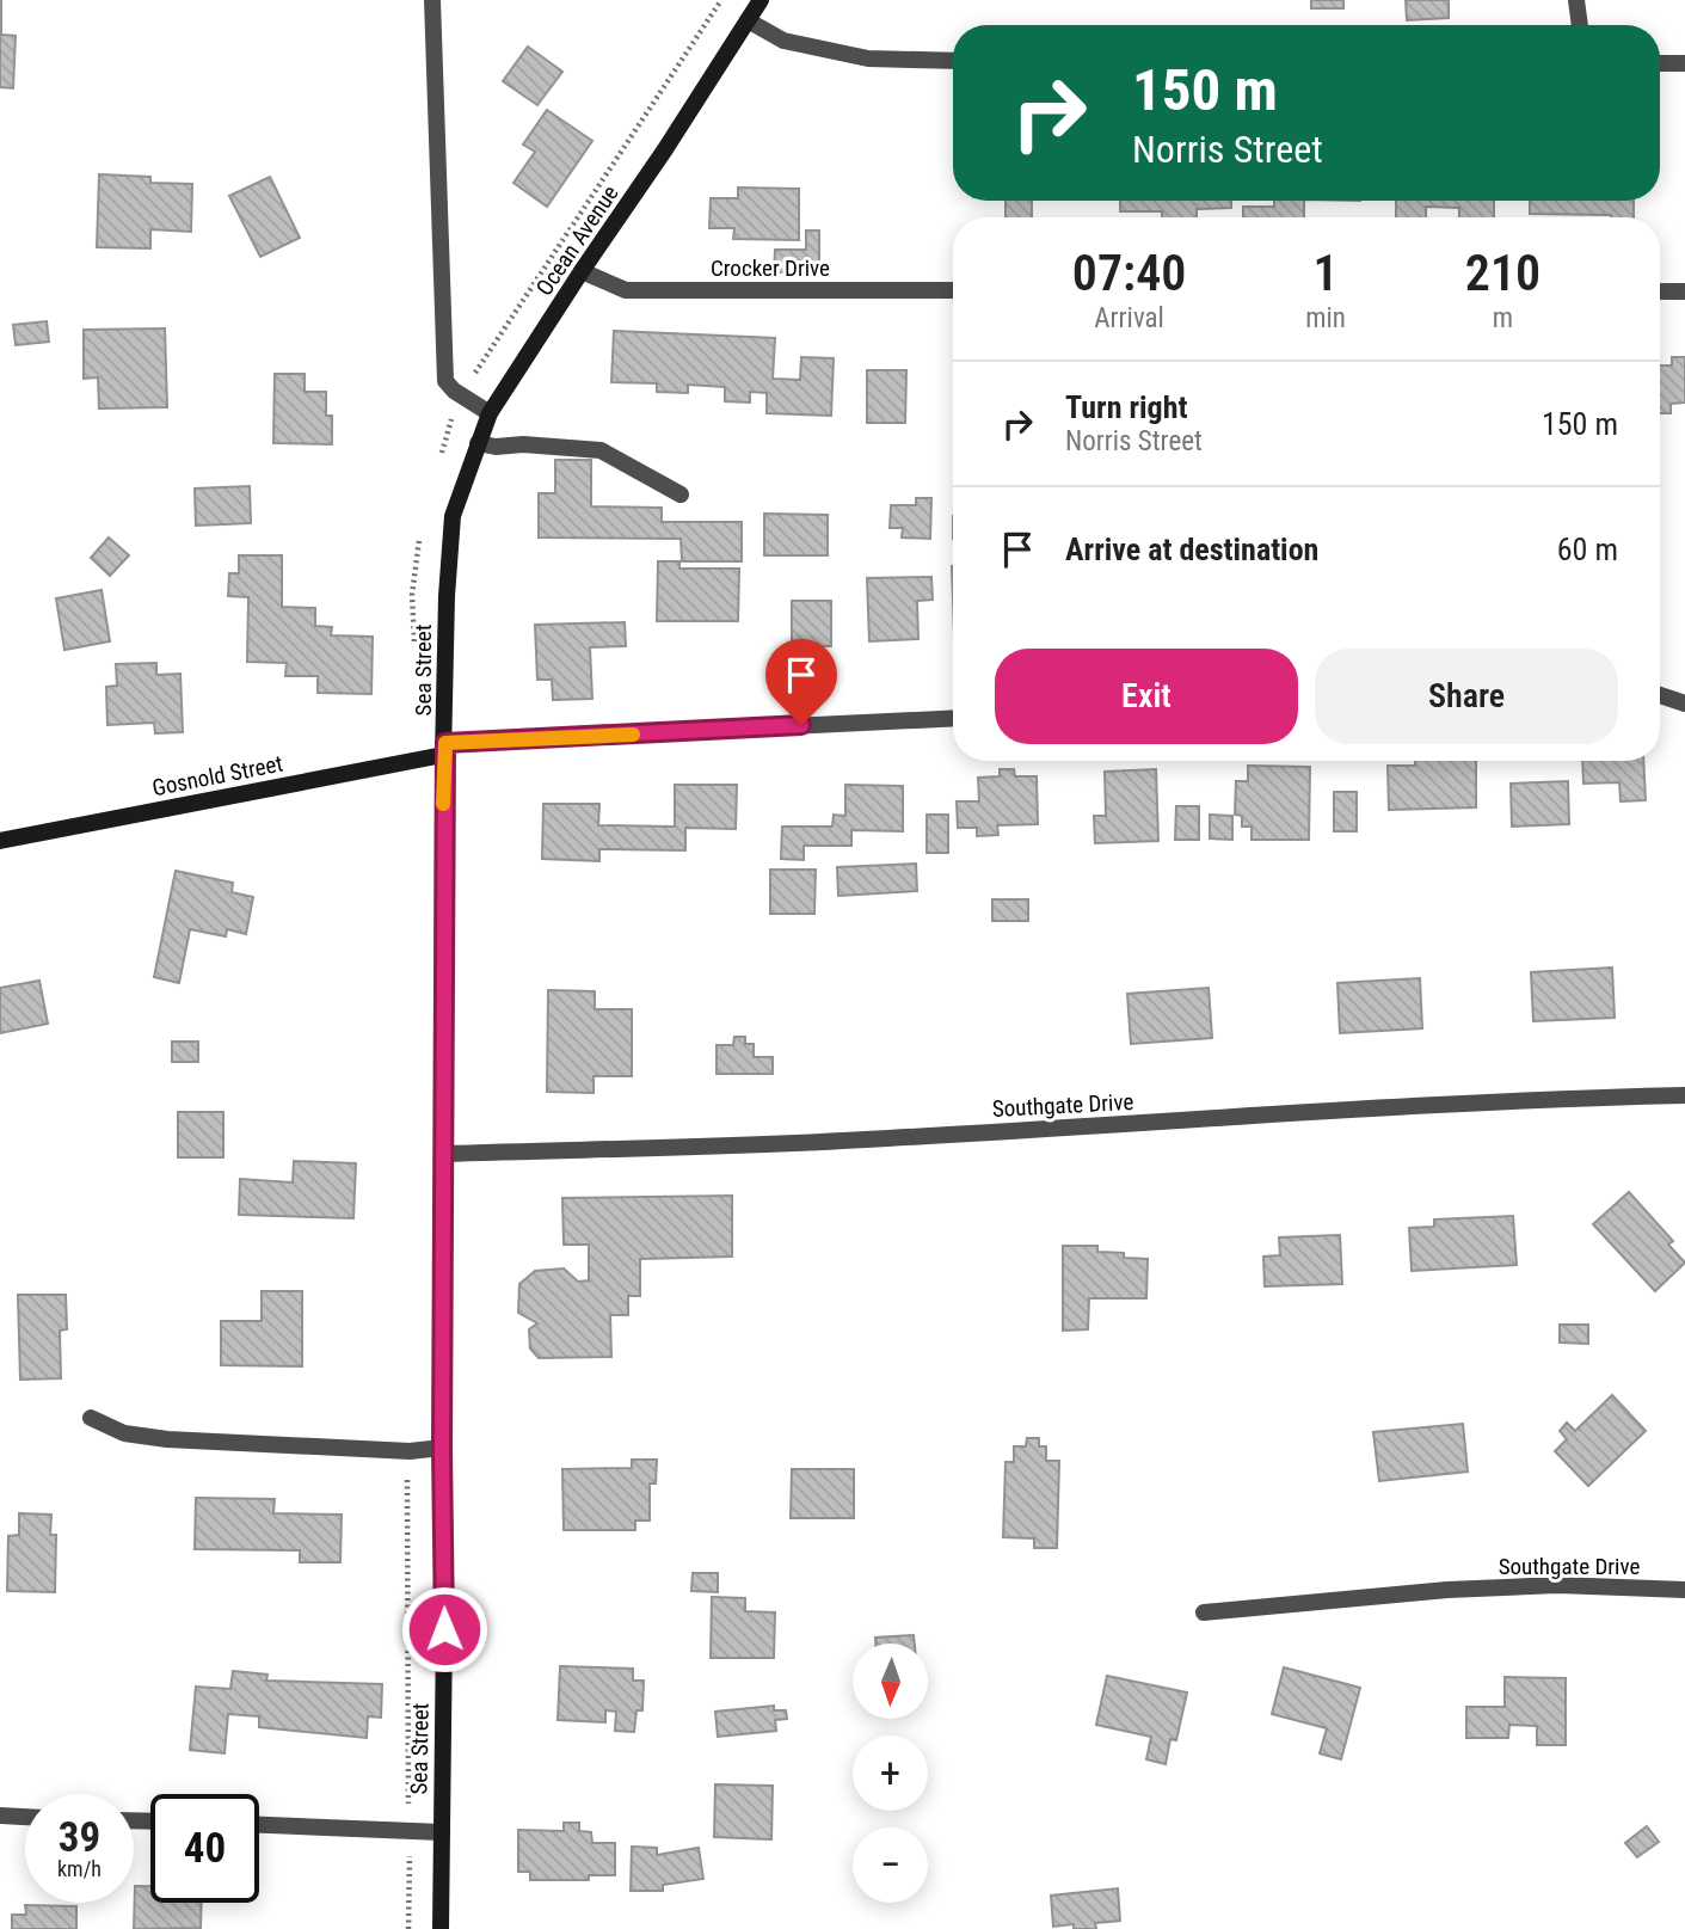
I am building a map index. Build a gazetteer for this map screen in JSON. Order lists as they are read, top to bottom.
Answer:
{
  "streets": {
    "main road": ["Ocean Avenue", "Sea Street", "Gosnold Street"],
    "street": ["Crocker Drive", "Southgate Drive"]
  },
  "crossings": [
    ["Ocean Avenue", "Crocker Drive"],
    ["Ocean Avenue", "Sea Street"],
    ["Sea Street", "Gosnold Street"],
    ["Sea Street", "Southgate Drive"]
  ],
  "north": "bottom",
  "page": {
    "turn": ["150 m", "Norris Street"],
    "eta": [
      "07:40",
      "Arrival",
      "1",
      "min",
      "210",
      "m"
    ],
    "list": [
      {
        "name": "Turn right",
        "note": "Norris Street",
        "value": "150 m"
      },
      {
        "name": "Arrive at destination",
        "value": "60 m"
      }
    ],
    "buttons": ["Exit", "Share"],
    "map_buttons": ["+", "−"],
    "speed": "39 km/h",
    "limit": "40"
  }
}
